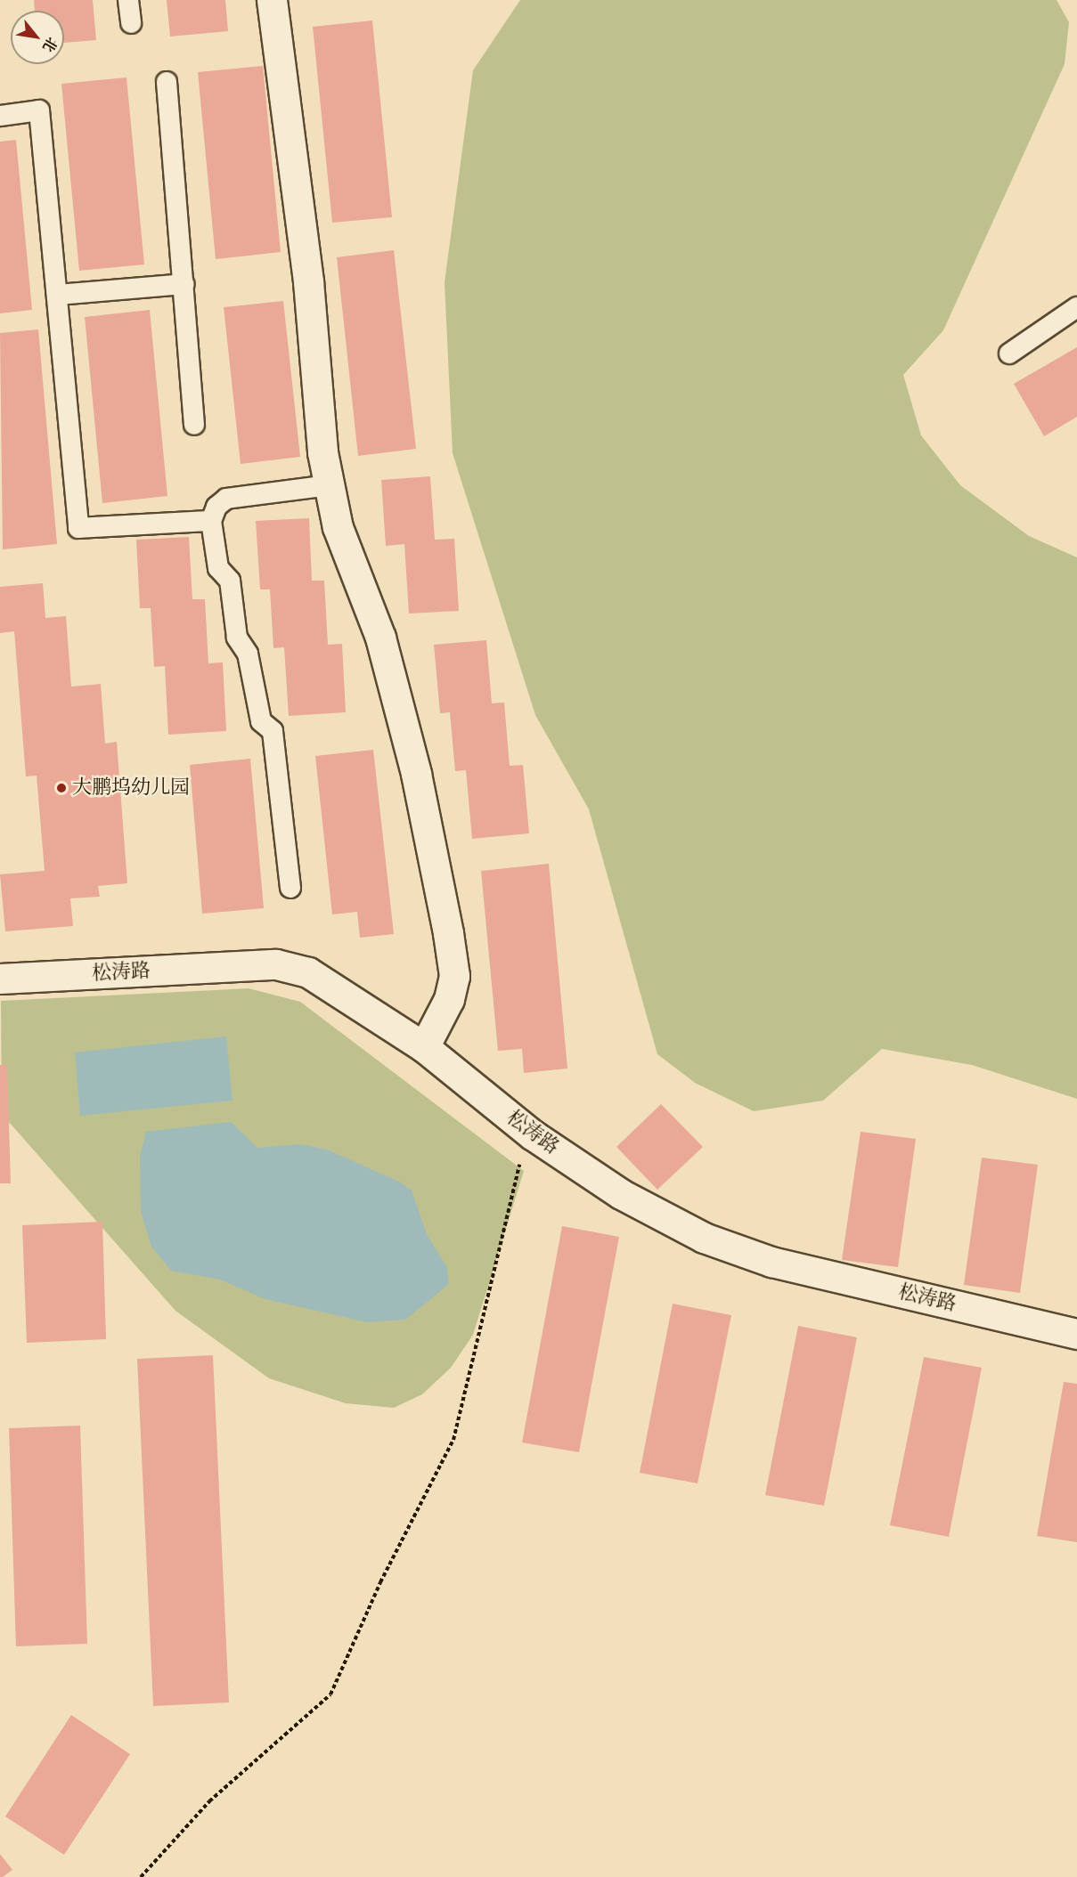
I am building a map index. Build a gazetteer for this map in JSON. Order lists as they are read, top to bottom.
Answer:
{
  "streets": {
    "street": ["松涛路"]
  },
  "places": ["大鹏坞幼儿园"],
  "north": "bottom right"
}
